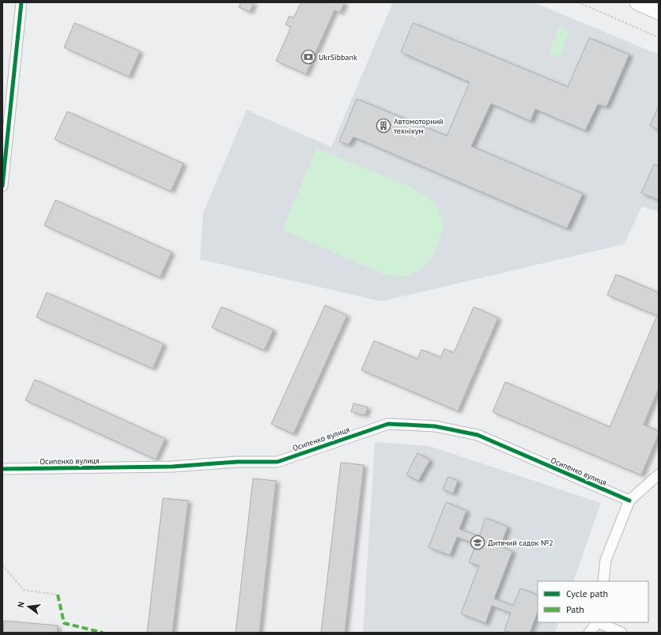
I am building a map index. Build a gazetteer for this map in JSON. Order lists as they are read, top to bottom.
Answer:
{
  "streets": {
    "street": ["Осипенко вулиця"]
  },
  "places": {
    "bank": ["UkrSibbank"],
    "building": ["Автомоторний технікум"],
    "school or university": ["Дитячий садок №2"]
  },
  "legend": ["Cycle path", "Path"],
  "north": "left"
}
